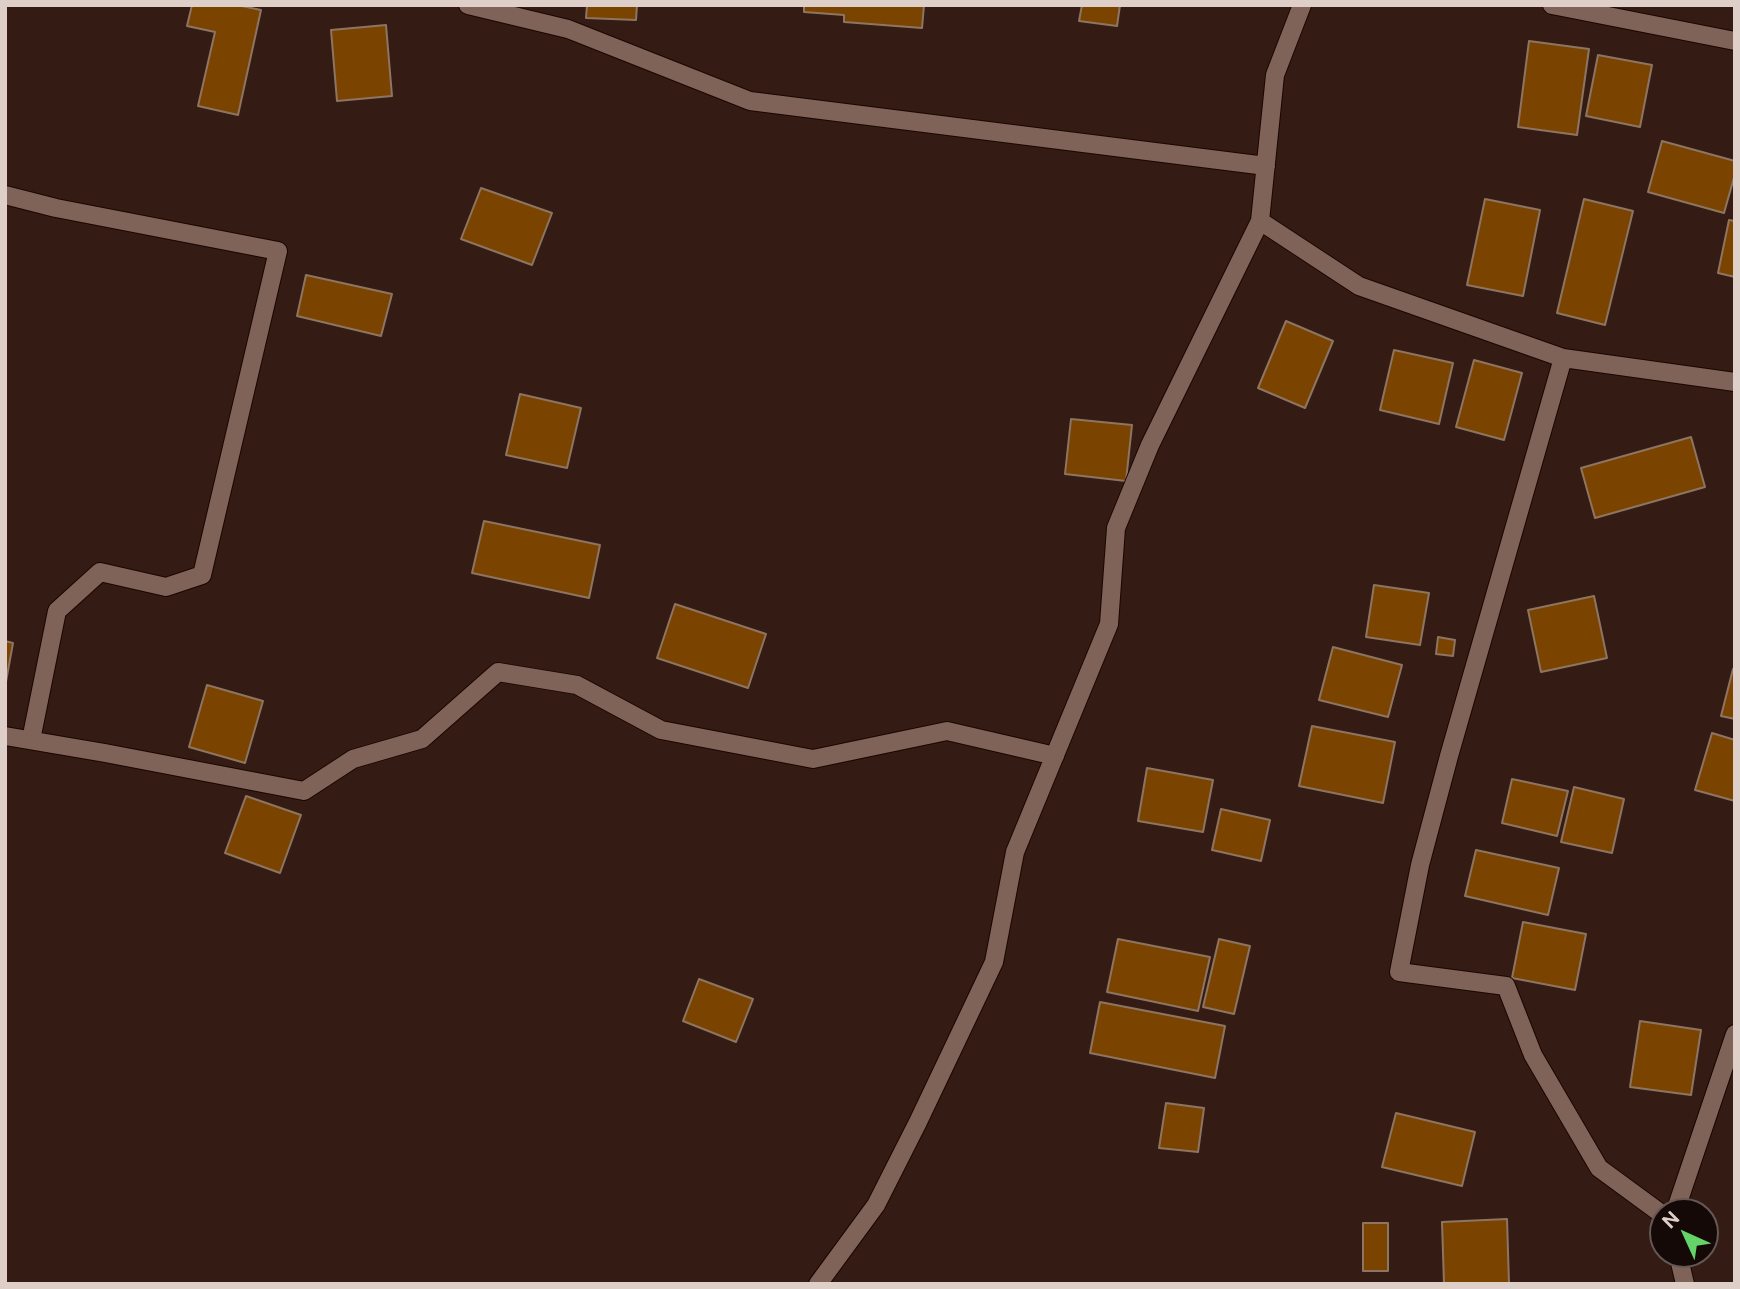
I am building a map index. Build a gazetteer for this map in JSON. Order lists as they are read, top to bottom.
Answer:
{
  "north": "top left"
}
